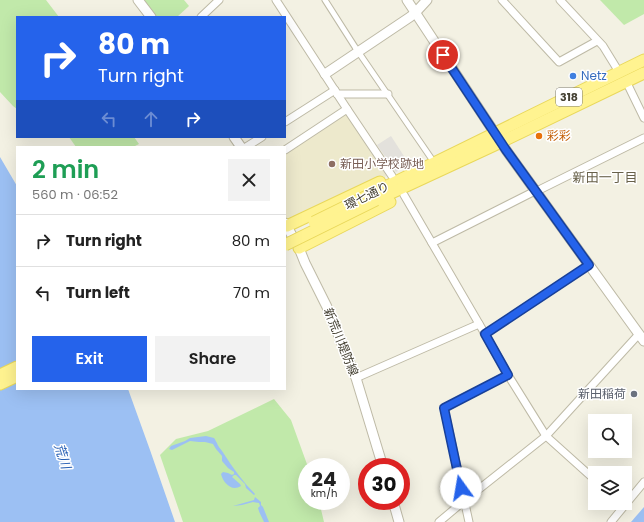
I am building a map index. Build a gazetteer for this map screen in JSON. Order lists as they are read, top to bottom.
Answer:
{
  "streets": {
    "main road": ["318", "環七通り"],
    "street": ["新荒川堤防線"]
  },
  "crossings": [
    ["環七通り", "新荒川堤防線"]
  ],
  "districts": ["新田一丁目"],
  "water": ["荒川"],
  "places": [
    "Netz",
    "彩彩",
    "新田小学校跡地",
    "新田稲荷"
  ],
  "page": {
    "turn": ["80 m", "Turn right"],
    "heading": ["2 min", "560 m · 06:52"],
    "list": [
      {
        "name": "Turn right",
        "value": "80 m"
      },
      {
        "name": "Turn left",
        "value": "70 m"
      }
    ],
    "buttons": ["Exit", "Share"],
    "speed": "24 km/h",
    "limit": "30"
  }
}
